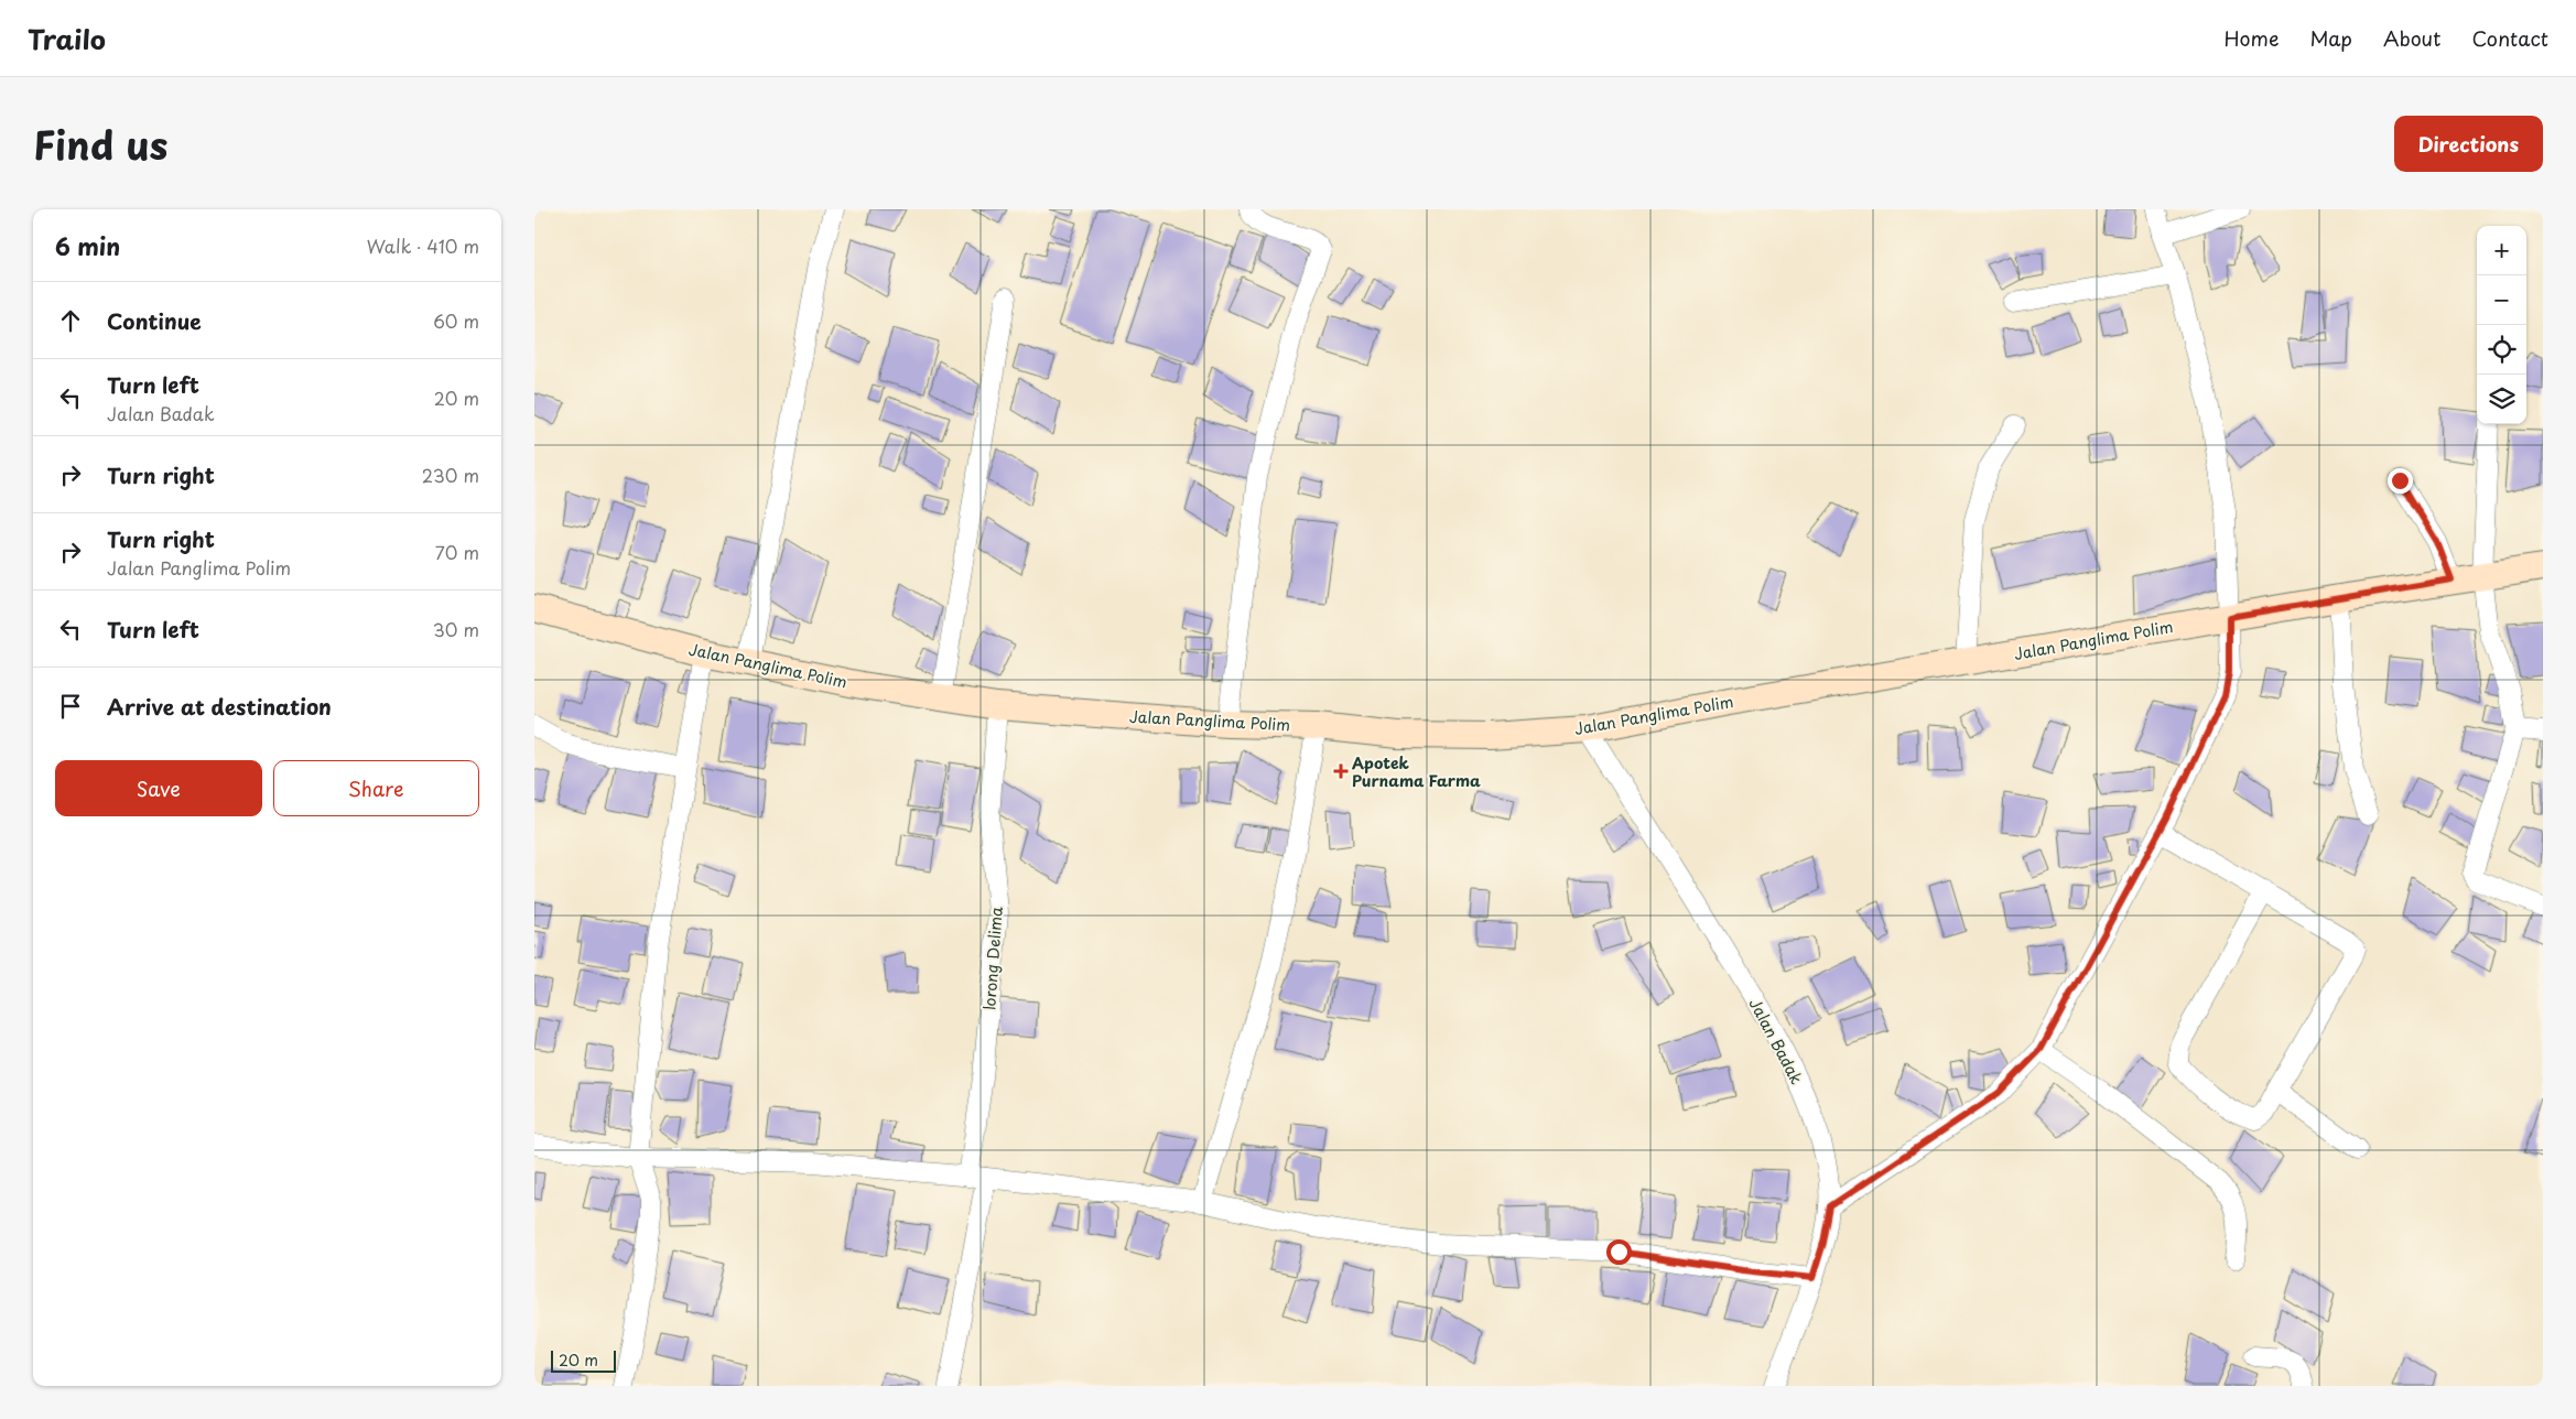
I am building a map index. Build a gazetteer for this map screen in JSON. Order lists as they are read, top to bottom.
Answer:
{
  "streets": {
    "street": ["Jalan Panglima Polim", "lorong Delima", "Jalan Badak"]
  },
  "crossings": [
    ["Jalan Panglima Polim", "lorong Delima"],
    ["Jalan Panglima Polim", "Jalan Badak"]
  ],
  "places": {
    "health": ["Apotek Purnama Farma"]
  },
  "scale_bar": "20 m",
  "page": {
    "header": "Trailo",
    "nav": [
      "Home",
      "Map",
      "About",
      "Contact"
    ],
    "title": "Find us",
    "buttons": [
      "Directions",
      ["Save", "Share"]
    ],
    "heading": ["6 min", "Walk · 410 m"],
    "map_buttons": ["+", "−"],
    "list": [
      ["Continue", "60 m"],
      ["Turn left", "Jalan Badak", "20 m"],
      ["Turn right", "230 m"],
      ["Turn right", "Jalan Panglima Polim", "70 m"],
      ["Turn left", "30 m"],
      "Arrive at destination"
    ],
    "scale": "20 m"
  }
}
